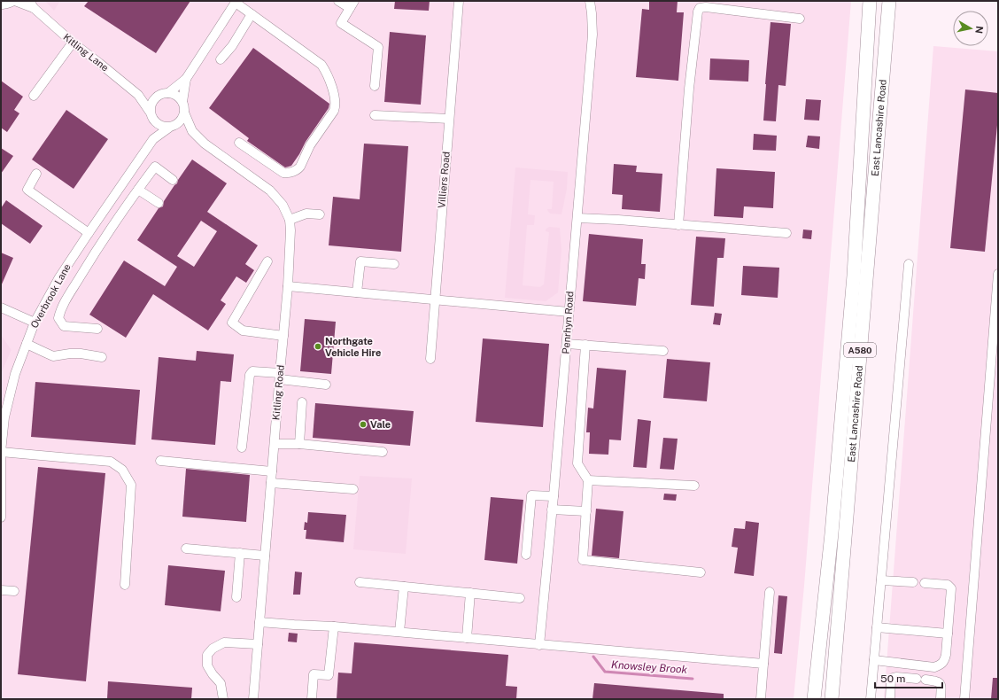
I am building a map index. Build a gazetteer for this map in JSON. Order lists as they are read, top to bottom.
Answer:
{
  "streets": {
    "highway": ["East Lancashire Road", "A580"],
    "street": [
      "Kitling Lane",
      "Villiers Road",
      "Overbrook Lane",
      "Penrhyn Road",
      "Kitling Road"
    ]
  },
  "crossings": [
    ["Kitling Lane", "Overbrook Lane"],
    ["Kitling Lane", "Kitling Road"],
    ["Overbrook Lane", "Kitling Road"]
  ],
  "water": ["Knowsley Brook"],
  "places": ["Northgate Vehicle Hire", "Vale"],
  "scale_bar": "50 m",
  "north": "right"
}
